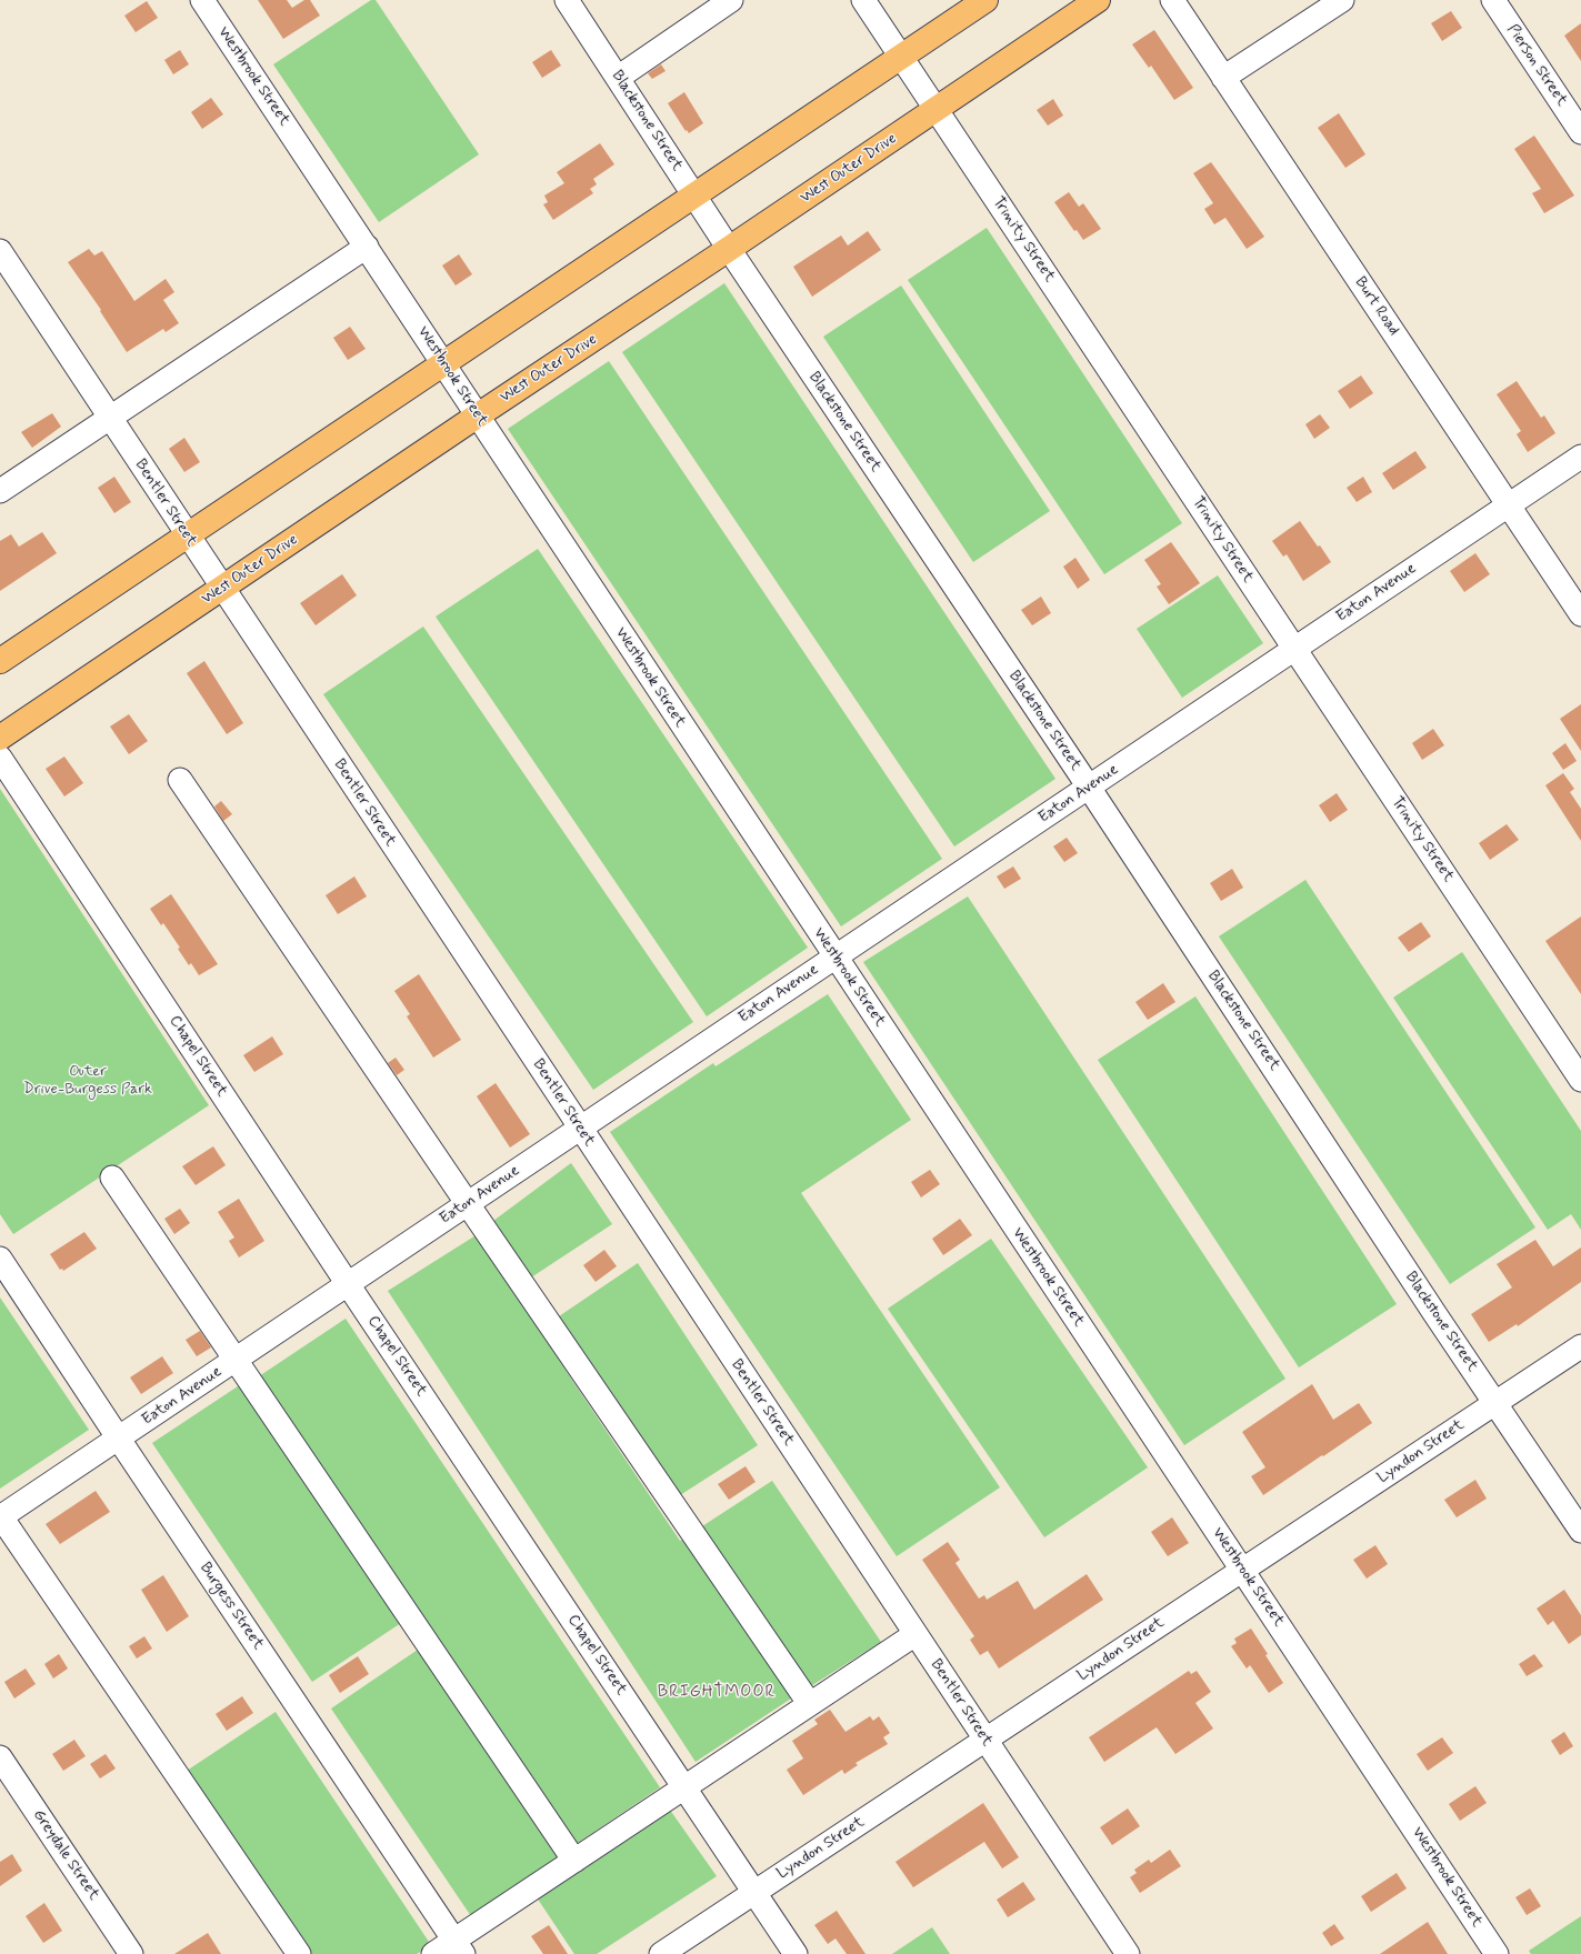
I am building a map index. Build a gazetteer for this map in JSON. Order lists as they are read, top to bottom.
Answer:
{
  "streets": {
    "main road": ["West Outer Drive"],
    "street": [
      "Pierson Street",
      "Westbrook Street",
      "Blackstone Street",
      "Trinity Street",
      "Burt Road",
      "Bentler Street",
      "Eaton Avenue",
      "Chapel Street",
      "Lyndon Street",
      "Burgess Street",
      "Greydale Street"
    ]
  },
  "crossings": [
    ["Westbrook Street", "West Outer Drive"],
    ["Westbrook Street", "Eaton Avenue"],
    ["Westbrook Street", "Lyndon Street"],
    ["Blackstone Street", "West Outer Drive"],
    ["Blackstone Street", "Eaton Avenue"],
    ["Blackstone Street", "Lyndon Street"],
    ["West Outer Drive", "Trinity Street"],
    ["West Outer Drive", "Bentler Street"],
    ["Trinity Street", "Eaton Avenue"],
    ["Burt Road", "Eaton Avenue"],
    ["Bentler Street", "Eaton Avenue"],
    ["Bentler Street", "Lyndon Street"],
    ["Eaton Avenue", "Chapel Street"],
    ["Eaton Avenue", "Burgess Street"],
    ["Chapel Street", "Lyndon Street"]
  ],
  "districts": ["BRIGHTMOOR"],
  "parks": ["Outer Drive-Burgess Park"]
}
